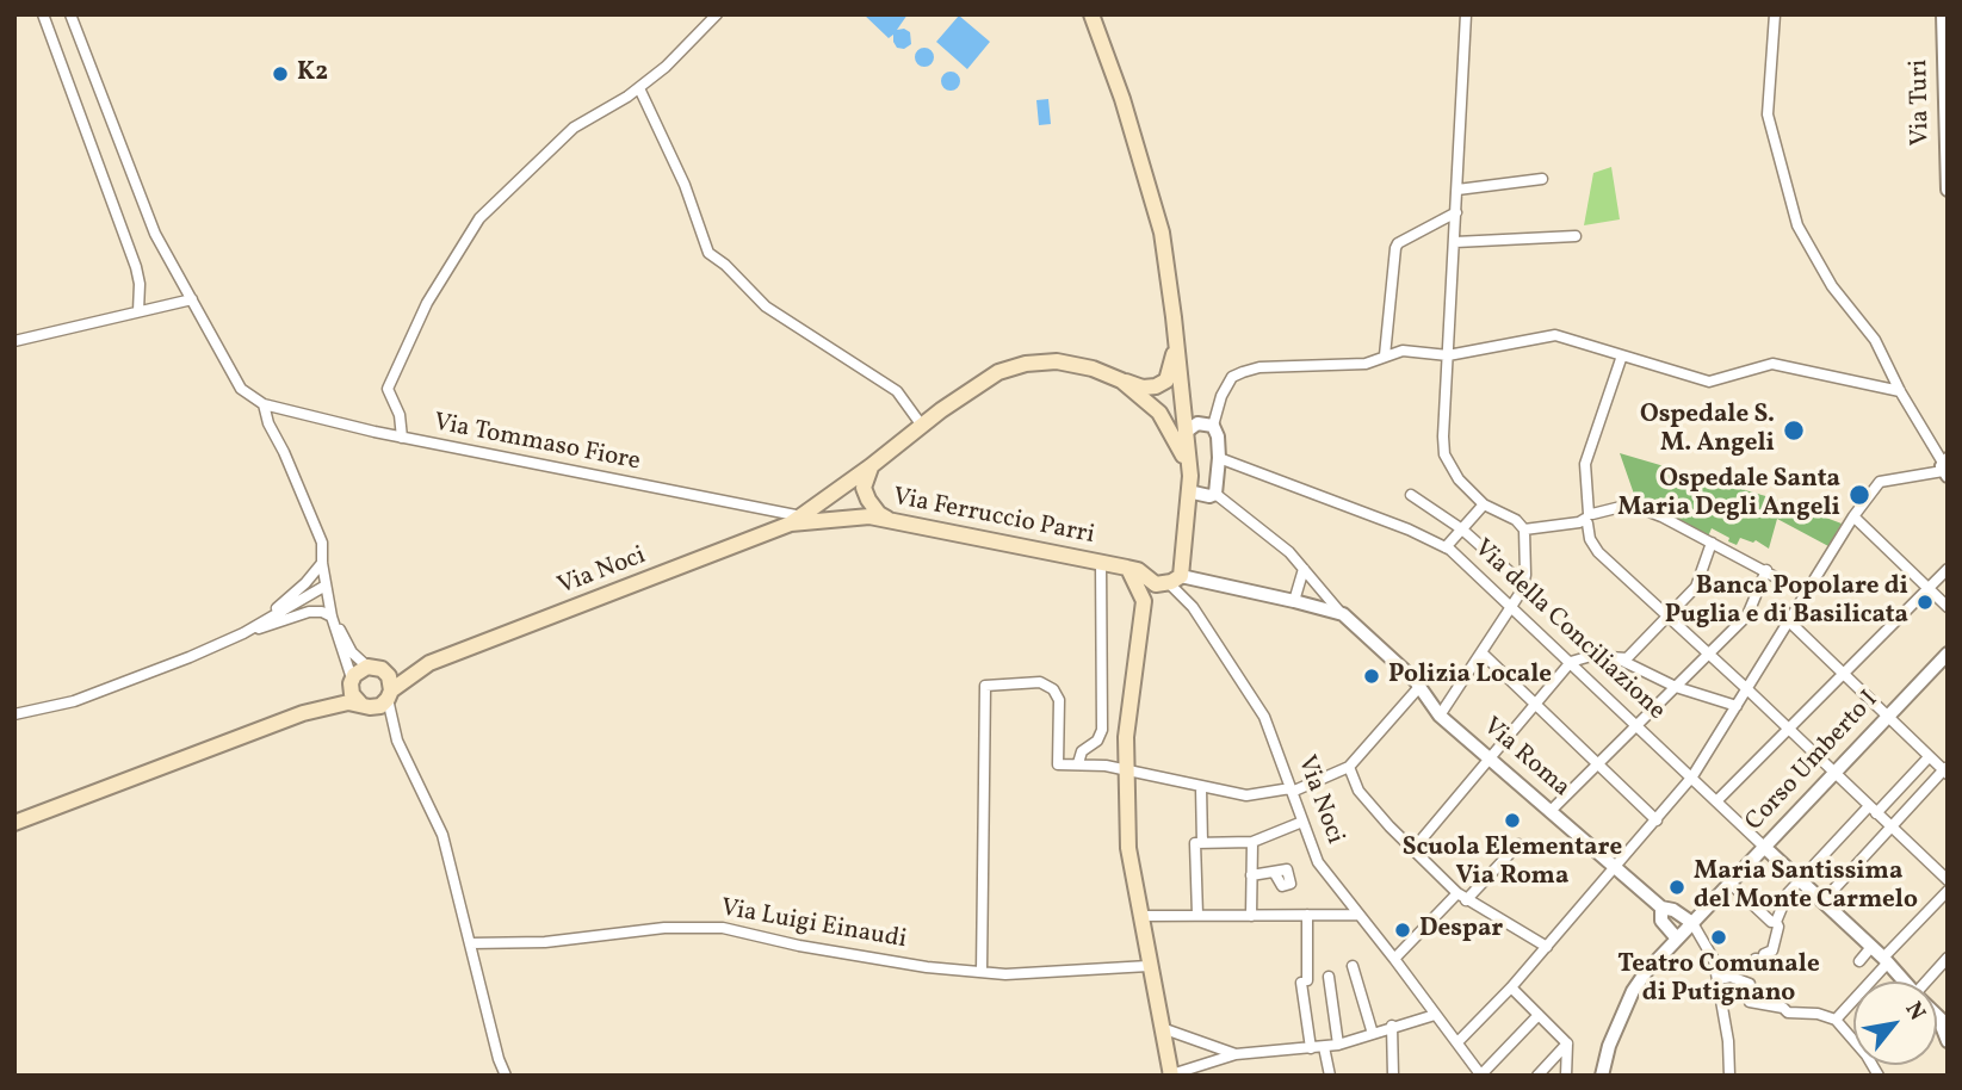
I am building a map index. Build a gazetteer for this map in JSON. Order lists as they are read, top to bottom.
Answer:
{
  "streets": {
    "main road": ["Via Ferruccio Parri", "Via Noci"],
    "street": [
      "Via Turi",
      "Via Tommaso Fiore",
      "Via della Conciliazione",
      "Via Roma",
      "Corso Umberto I",
      "Via Luigi Einaudi"
    ]
  },
  "crossings": [
    ["Via Tommaso Fiore", "Via Ferruccio Parri"],
    ["Via Tommaso Fiore", "Via Noci"],
    ["Via Ferruccio Parri", "Via Noci"],
    ["Via della Conciliazione", "Corso Umberto I"],
    ["Via Roma", "Corso Umberto I"]
  ],
  "places": [
    "K2",
    "Ospedale S. M. Angeli",
    "Ospedale Santa Maria Degli Angeli",
    "Banca Popolare di Puglia e di Basilicata",
    "Polizia Locale",
    "Scuola Elementare Via Roma",
    "Maria Santissima del Monte Carmelo",
    "Despar",
    "Teatro Comunale di Putignano"
  ],
  "north": "top right"
}
